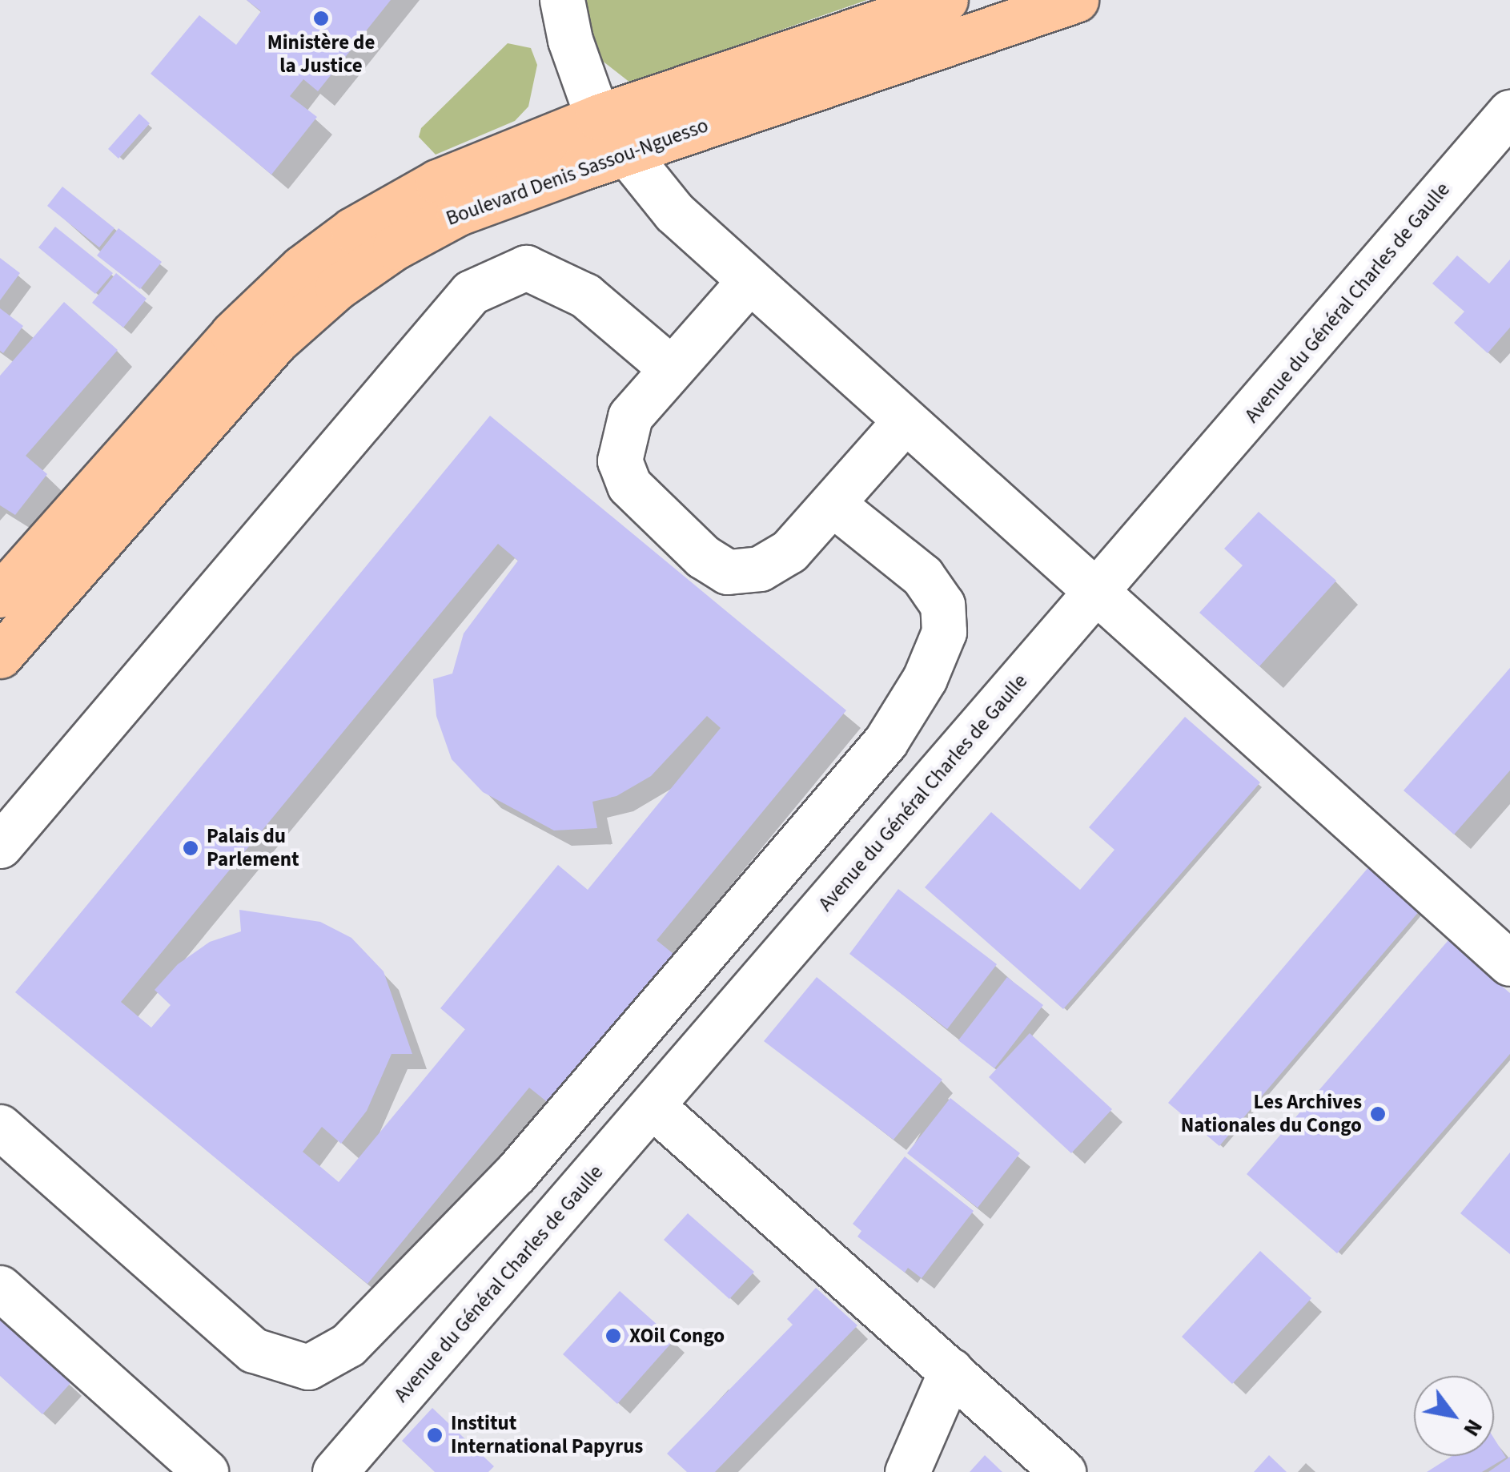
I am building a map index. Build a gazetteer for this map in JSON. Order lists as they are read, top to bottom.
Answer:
{
  "streets": {
    "main road": ["Boulevard Denis Sassou-Nguesso"],
    "street": ["Avenue du Général Charles de Gaulle"]
  },
  "places": [
    "Ministère de la Justice",
    "Palais du Parlement",
    "Les Archives Nationales du Congo",
    "XOil Congo",
    "Institut International Papyrus"
  ],
  "north": "bottom right"
}
